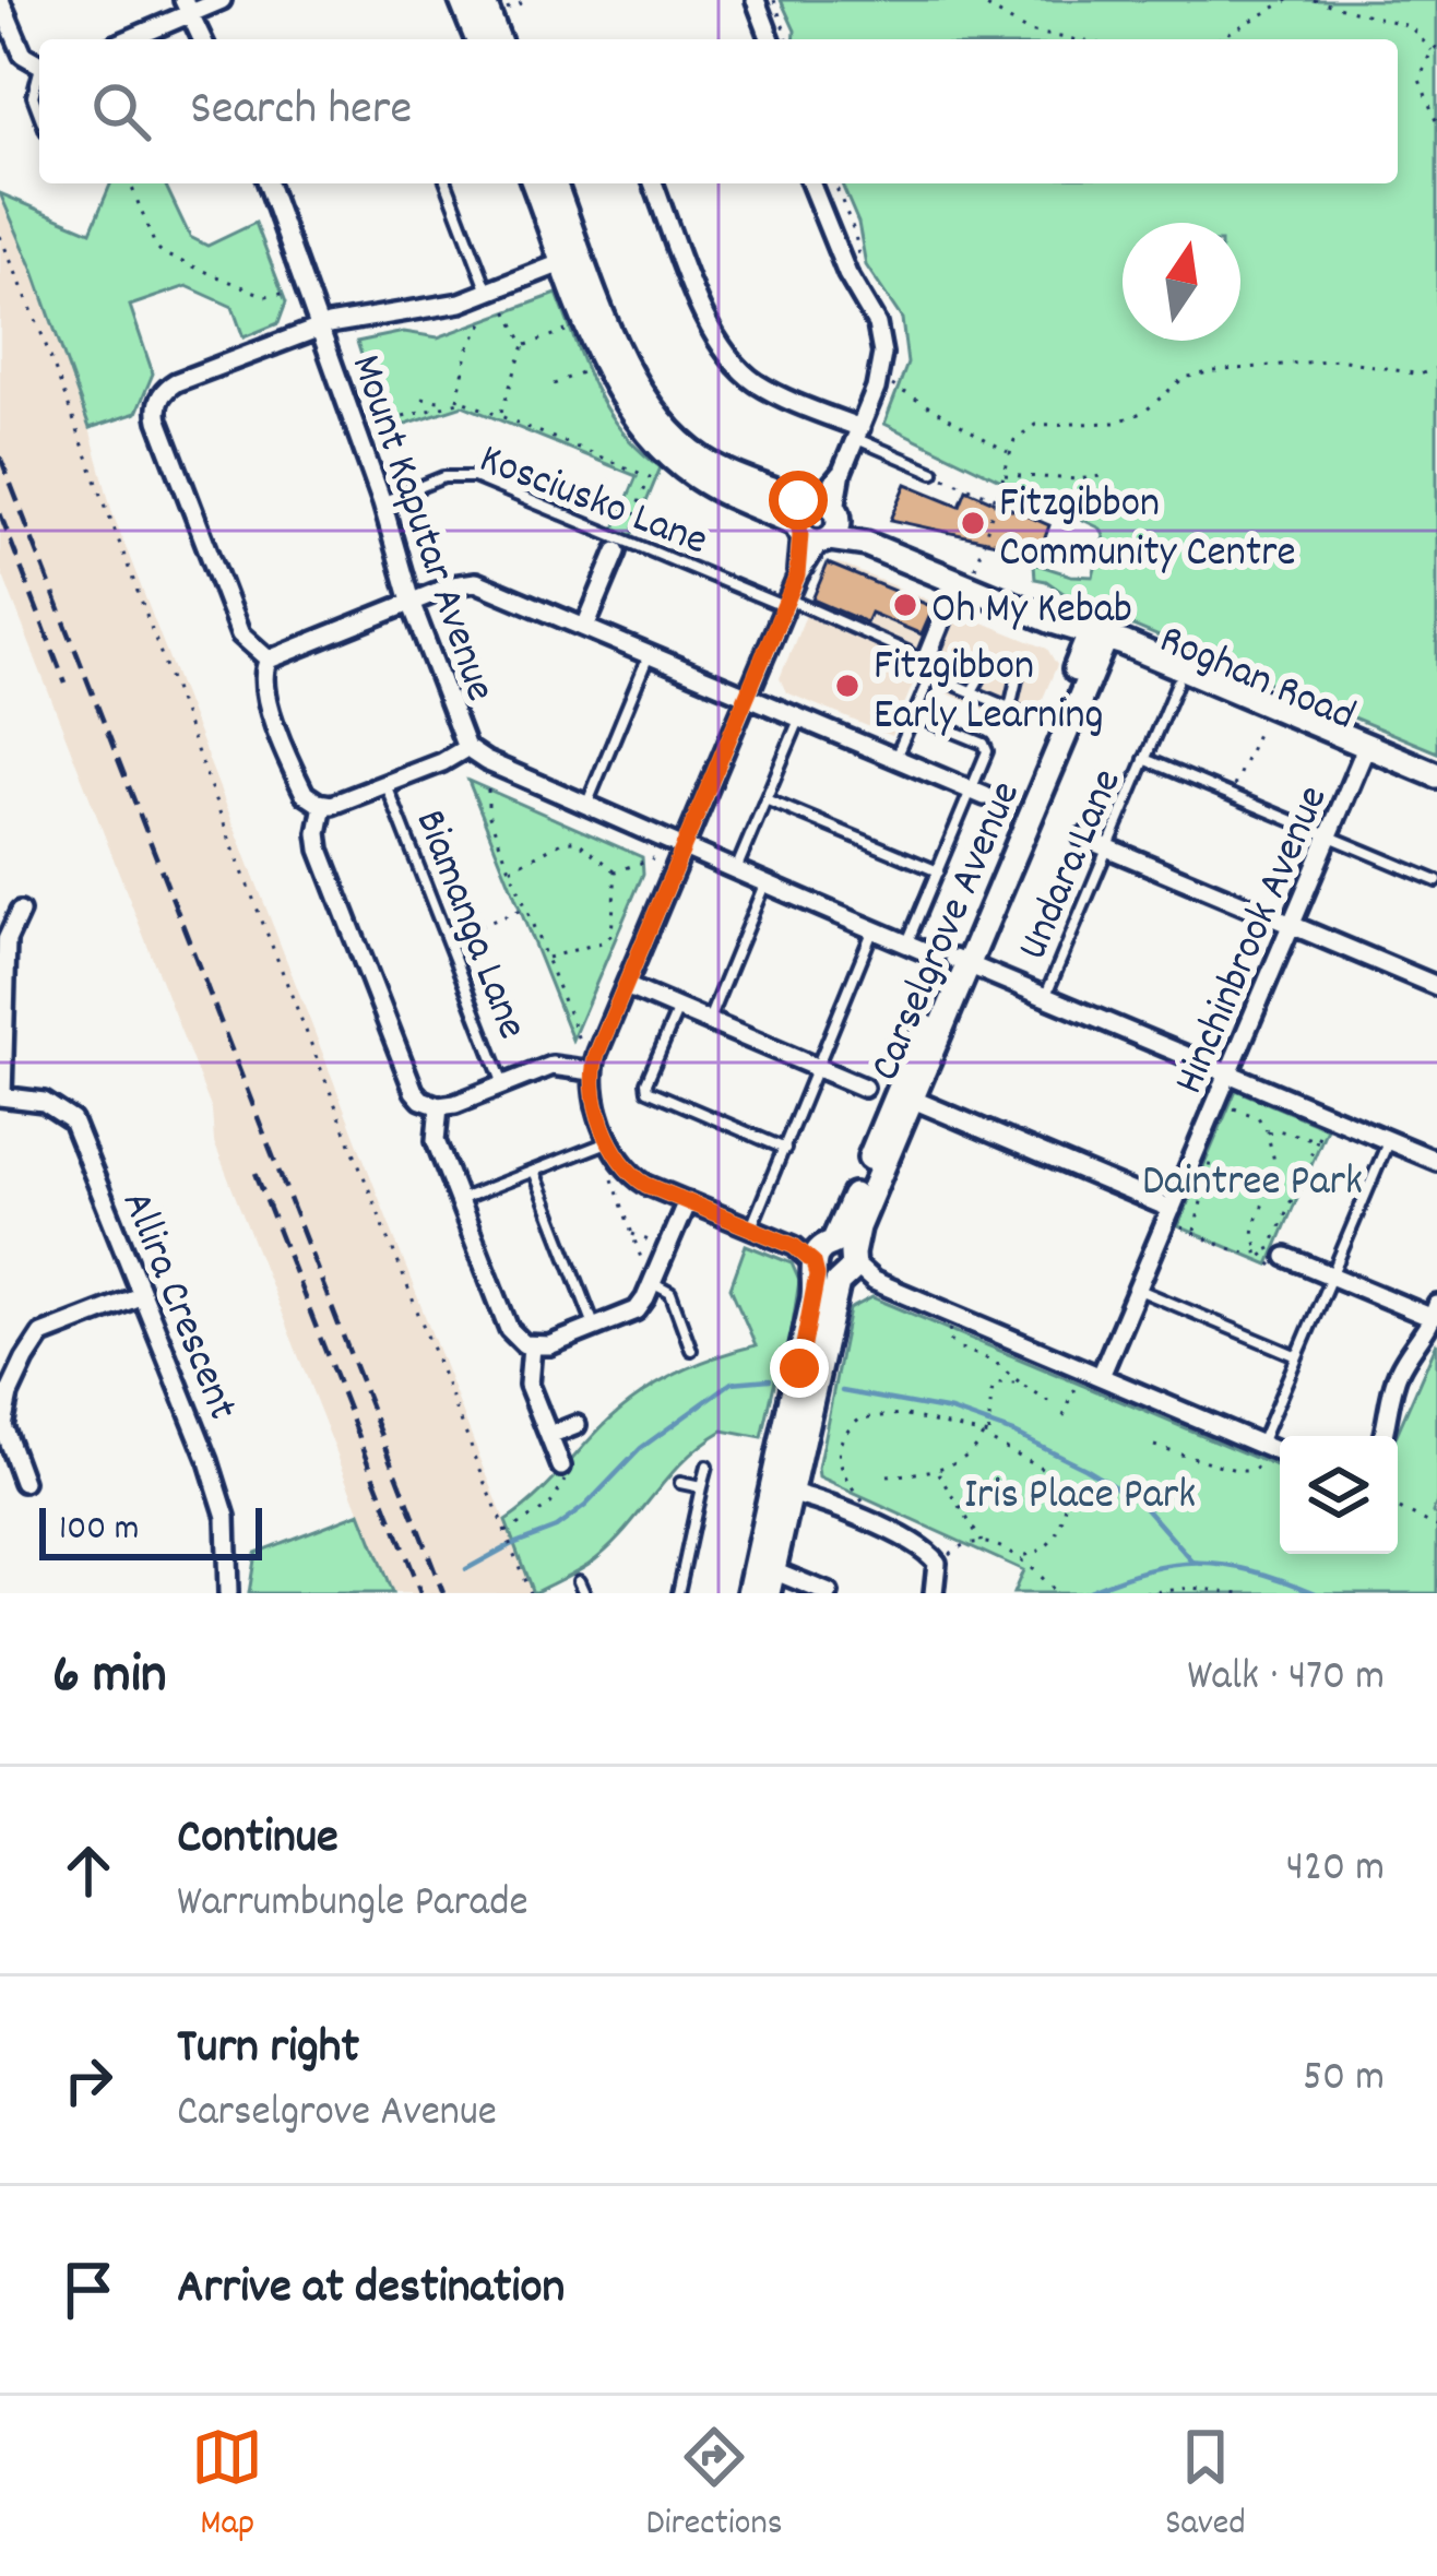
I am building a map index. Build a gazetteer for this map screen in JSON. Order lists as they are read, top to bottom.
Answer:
{
  "streets": {
    "main road": ["Roghan Road", "Carselgrove Avenue"],
    "street": ["Mount Kaputar Avenue", "Hinchinbrook Avenue", "Allira Crescent"],
    "lane": ["Kosciusko Lane", "Undara Lane", "Biamanga Lane"]
  },
  "crossings": [
    ["Kosciusko Lane", "Mount Kaputar Avenue"],
    ["Kosciusko Lane", "Carselgrove Avenue"],
    ["Roghan Road", "Undara Lane"],
    ["Roghan Road", "Carselgrove Avenue"],
    ["Roghan Road", "Hinchinbrook Avenue"]
  ],
  "parks": ["Daintree Park", "Iris Place Park"],
  "places": ["Fitzgibbon Community Centre", "Oh My Kebab", "Fitzgibbon Early Learning"],
  "scale_bar": "100 m",
  "north": "top",
  "page": {
    "search": "Search here",
    "scale": "100 m",
    "heading": ["6 min", "Walk · 470 m"],
    "list": [
      ["Continue", "Warrumbungle Parade", "420 m"],
      ["Turn right", "Carselgrove Avenue", "50 m"],
      "Arrive at destination"
    ],
    "nav": ["Map", "Directions", "Saved"]
  }
}
